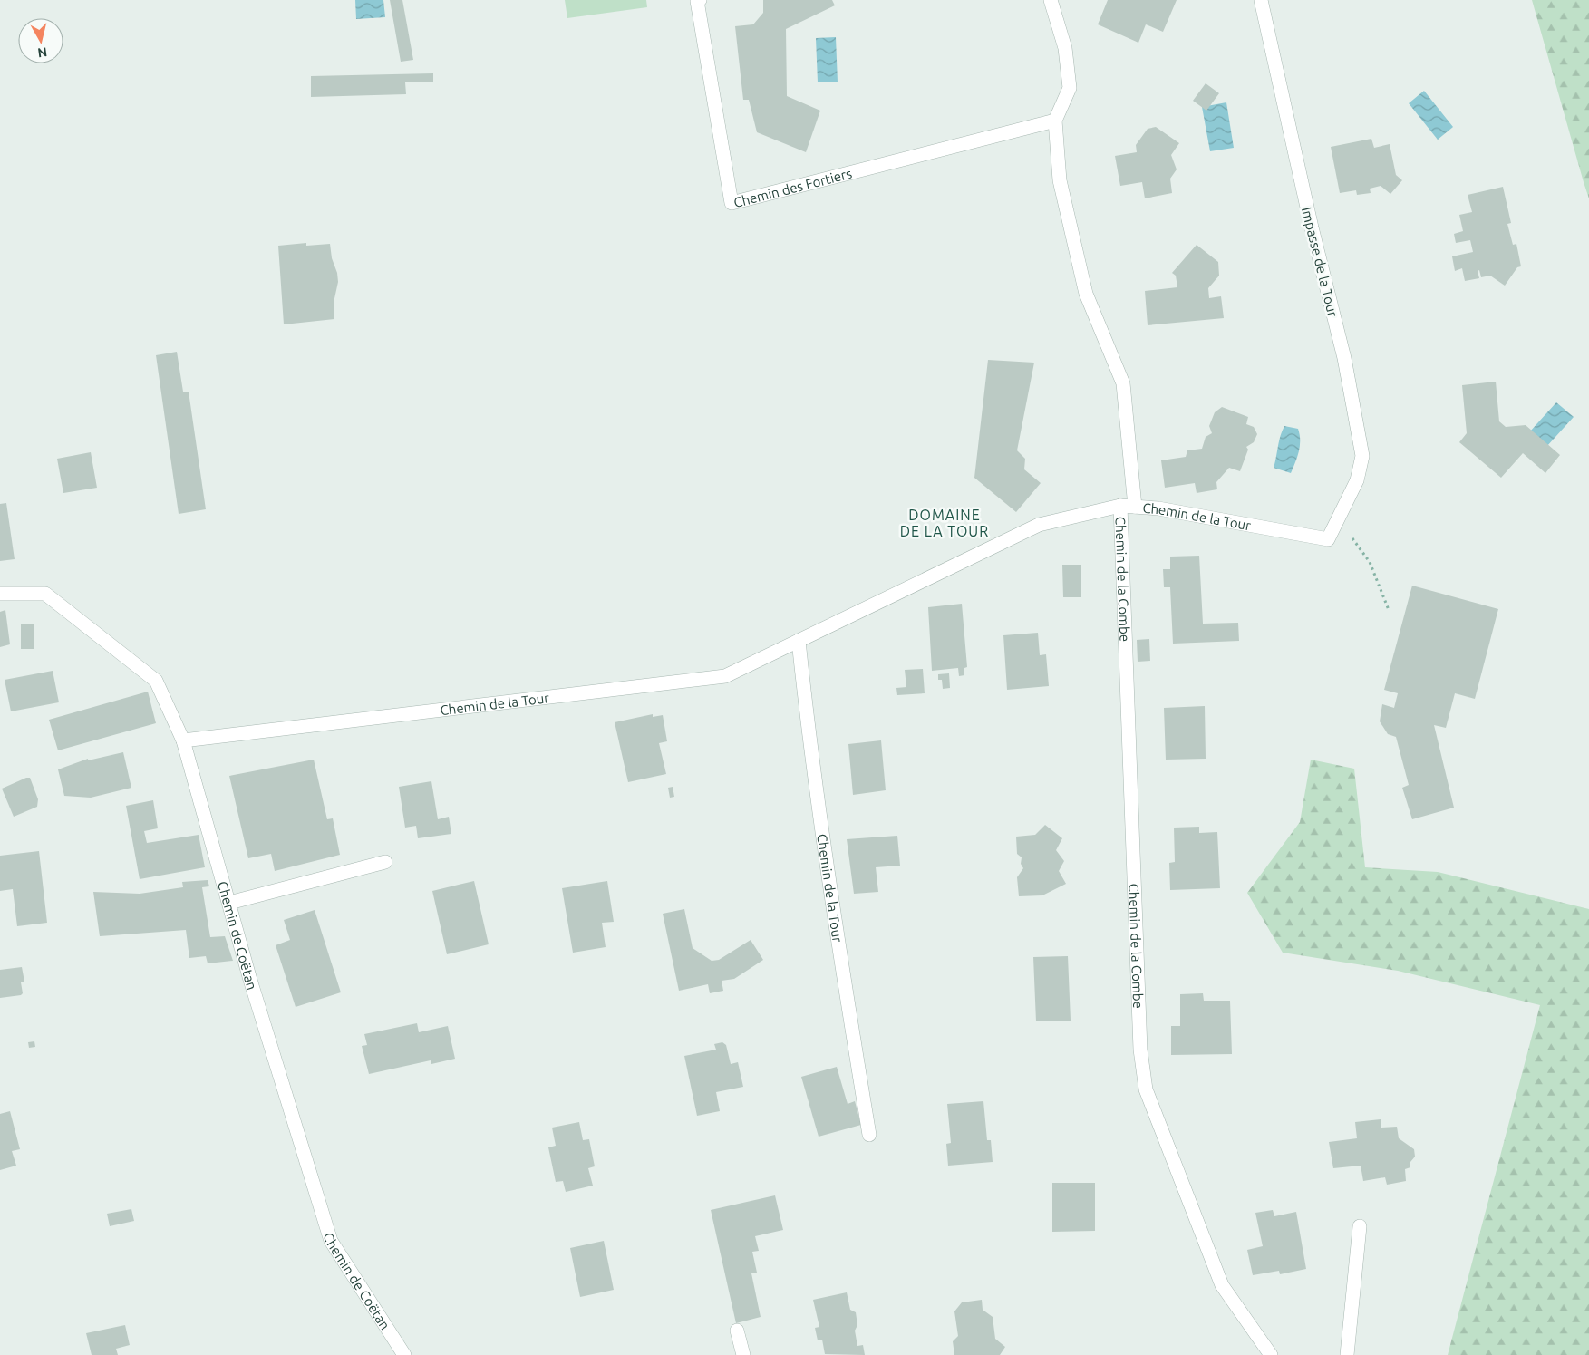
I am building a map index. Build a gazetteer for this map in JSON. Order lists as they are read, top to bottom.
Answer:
{
  "streets": {
    "street": [
      "Chemin des Fortiers",
      "Impasse de la Tour",
      "Chemin de la Tour",
      "Chemin de la Combe",
      "Chemin de Coëtan"
    ]
  },
  "crossings": [
    ["Chemin des Fortiers", "Chemin de la Combe"],
    ["Impasse de la Tour", "Chemin de la Tour"],
    ["Chemin de la Tour", "Chemin de la Combe"],
    ["Chemin de la Tour", "Chemin de Coëtan"]
  ],
  "districts": ["DOMAINE DE LA TOUR"],
  "north": "bottom"
}
